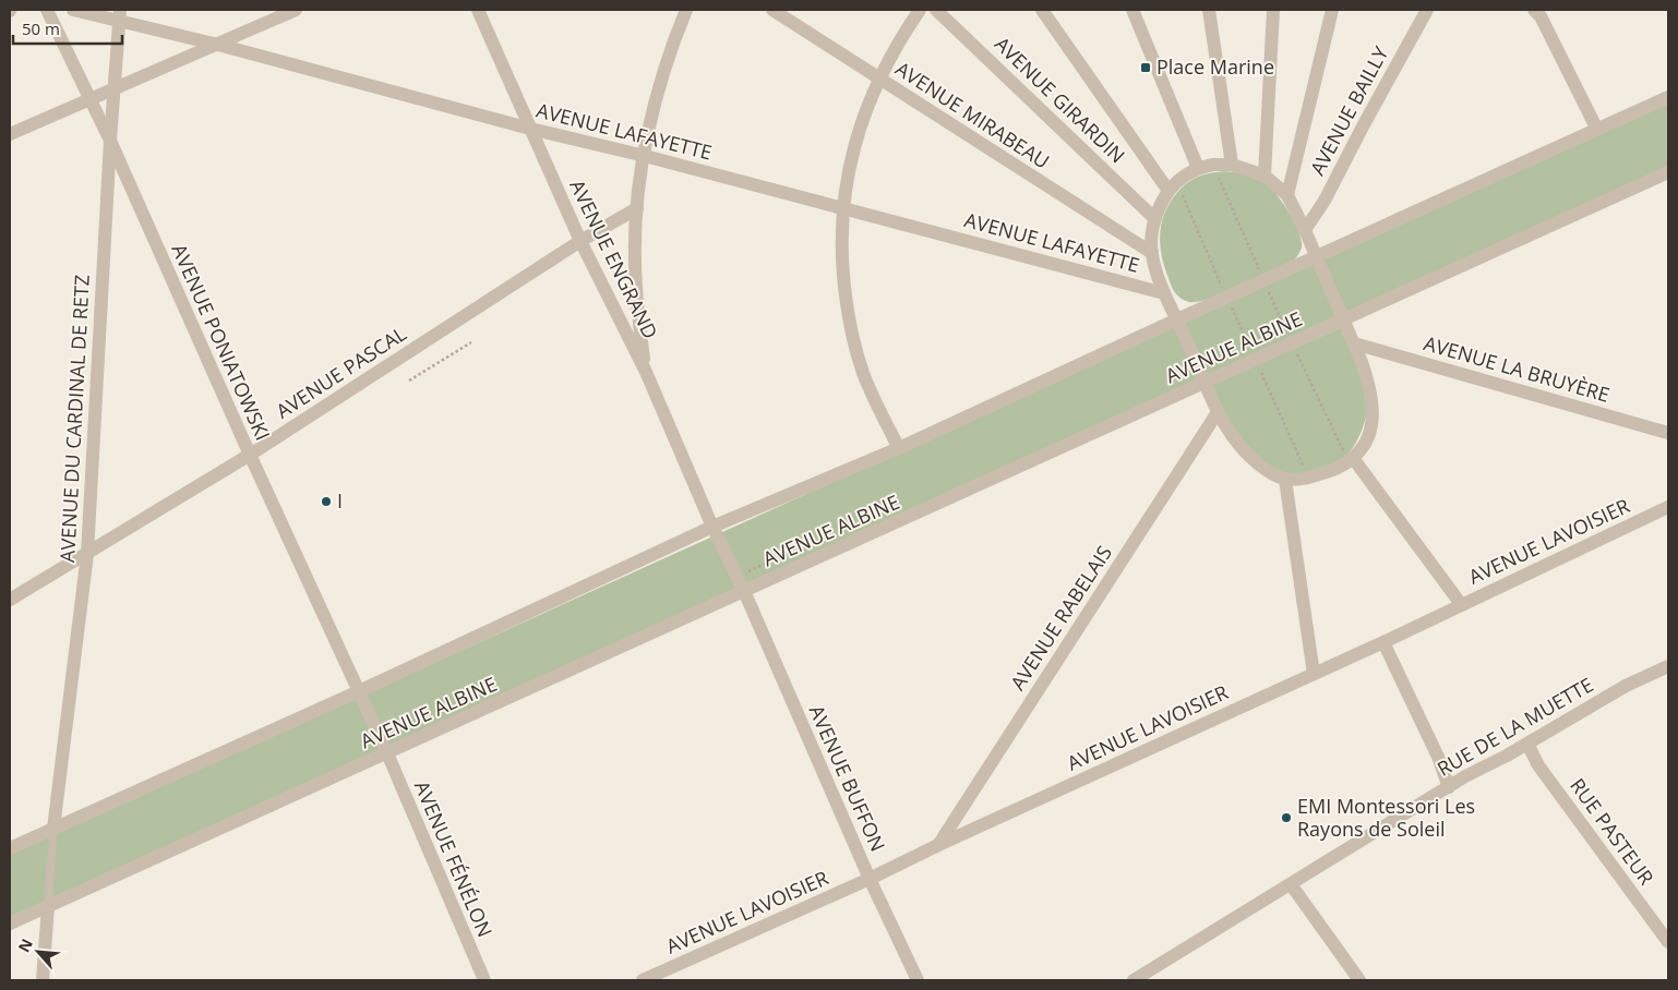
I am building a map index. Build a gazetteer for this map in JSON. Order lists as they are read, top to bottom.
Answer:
{
  "streets": {
    "street": [
      "AVENUE GIRARDIN",
      "AVENUE BAILLY",
      "AVENUE MIRABEAU",
      "AVENUE LAFAYETTE",
      "AVENUE ENGRAND",
      "AVENUE PONIATOWSKI",
      "AVENUE ALBINE",
      "AVENUE LA BRUYÈRE",
      "AVENUE PASCAL",
      "AVENUE DU CARDINAL DE RETZ",
      "AVENUE LAVOISIER",
      "AVENUE RABELAIS",
      "RUE DE LA MUETTE",
      "AVENUE BUFFON",
      "RUE PASTEUR",
      "AVENUE FÉNÉLON"
    ]
  },
  "crossings": [
    ["AVENUE LAFAYETTE", "AVENUE ENGRAND"],
    ["AVENUE LAFAYETTE", "AVENUE DU CARDINAL DE RETZ"],
    ["AVENUE ENGRAND", "AVENUE PASCAL"],
    ["AVENUE ENGRAND", "AVENUE BUFFON"],
    ["AVENUE PONIATOWSKI", "AVENUE ALBINE"],
    ["AVENUE PONIATOWSKI", "AVENUE PASCAL"],
    ["AVENUE PONIATOWSKI", "AVENUE DU CARDINAL DE RETZ"],
    ["AVENUE PONIATOWSKI", "AVENUE FÉNÉLON"],
    ["AVENUE ALBINE", "AVENUE BUFFON"],
    ["AVENUE ALBINE", "AVENUE FÉNÉLON"],
    ["AVENUE PASCAL", "AVENUE DU CARDINAL DE RETZ"],
    ["AVENUE LAVOISIER", "AVENUE RABELAIS"],
    ["AVENUE LAVOISIER", "AVENUE BUFFON"],
    ["RUE DE LA MUETTE", "RUE PASTEUR"]
  ],
  "places": {
    "transit": ["Place Marine"],
    "other": ["I", "EMI Montessori Les Rayons de Soleil"]
  },
  "scale_bar": "50 m",
  "north": "top left"
}
